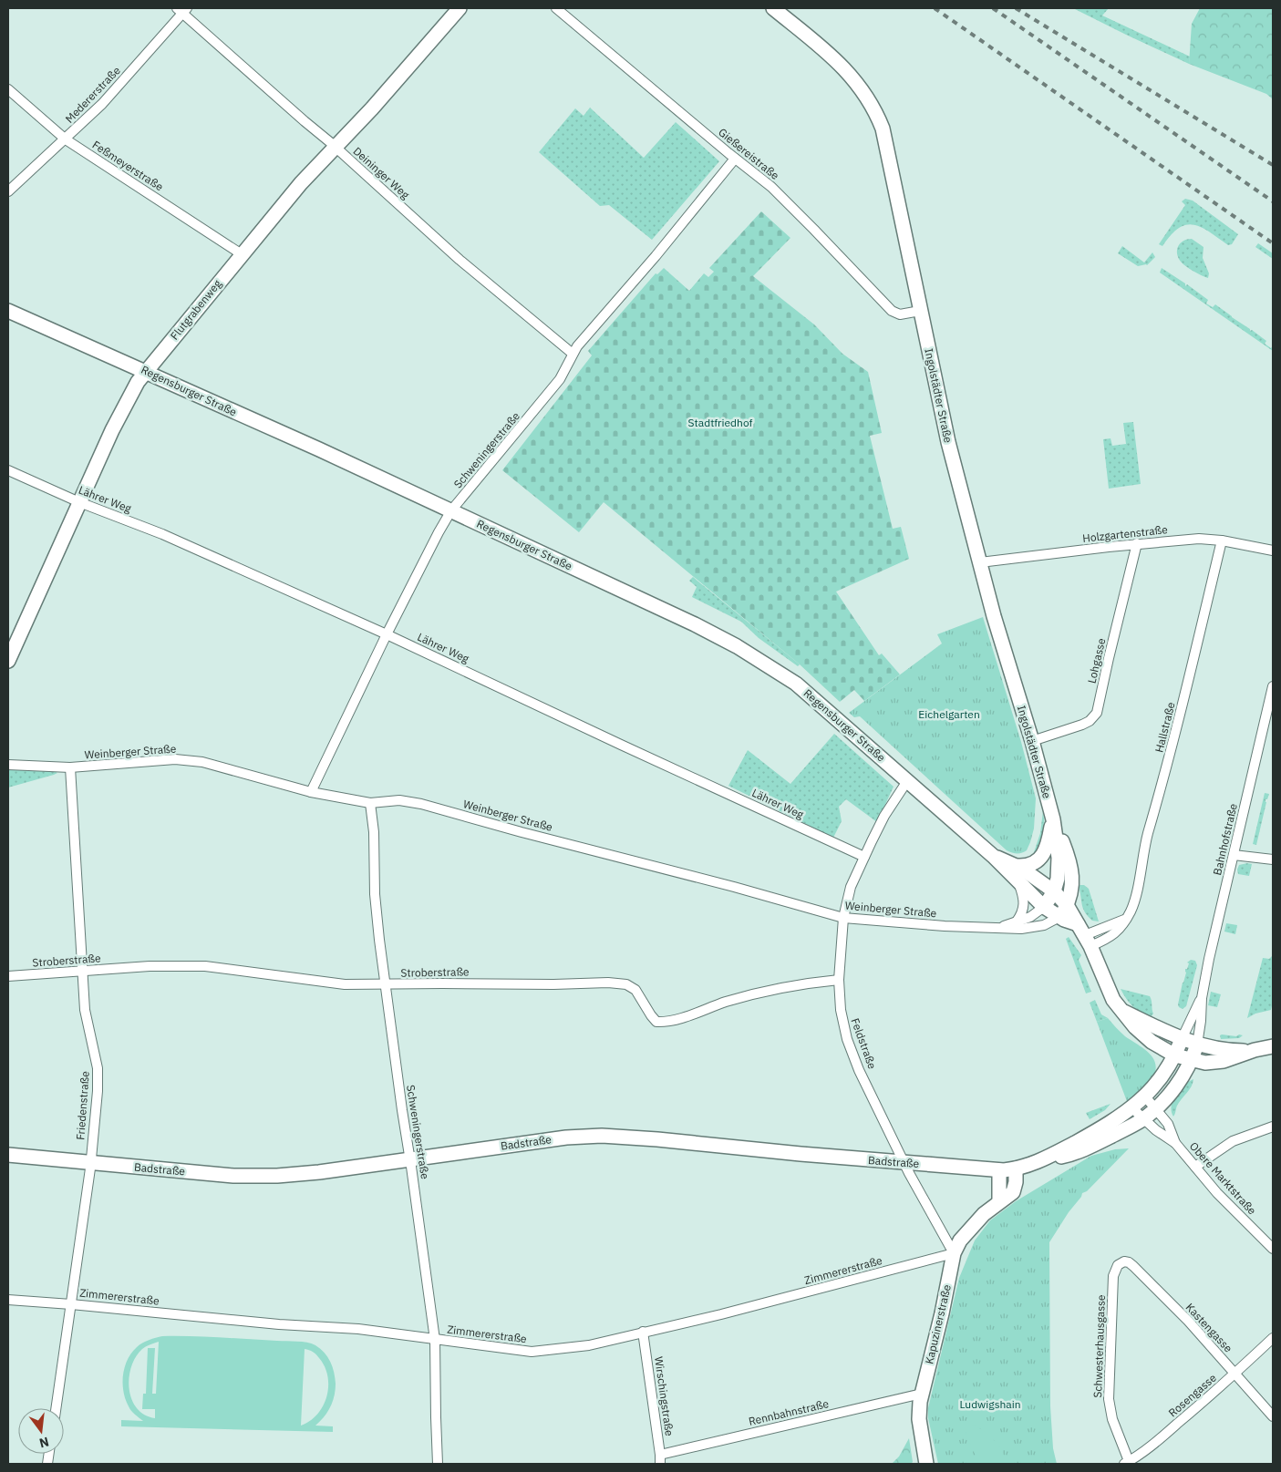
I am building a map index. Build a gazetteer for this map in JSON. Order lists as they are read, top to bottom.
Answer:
{
  "streets": {
    "main road": [
      "Flutgrabenweg",
      "Regensburger Straße",
      "Ingolstädter Straße",
      "Badstraße",
      "Kapuzinerstraße"
    ],
    "street": [
      "Medererstraße",
      "Gießereistraße",
      "Feßmeyerstraße",
      "Deininger Weg",
      "Schweningerstraße",
      "Lährer Weg",
      "Holzgartenstraße",
      "Lohgasse",
      "Hallstraße",
      "Weinberger Straße",
      "Bahnhofstraße",
      "Stroberstraße",
      "Feldstraße",
      "Friedenstraße",
      "Obere Marktstraße",
      "Zimmererstraße",
      "Kastengasse",
      "Schwesterhausgasse",
      "Rosengasse",
      "Wirschingstraße",
      "Rennbahnstraße"
    ]
  },
  "crossings": [
    ["Medererstraße", "Feßmeyerstraße"],
    ["Medererstraße", "Deininger Weg"],
    ["Gießereistraße", "Ingolstädter Straße"],
    ["Gießereistraße", "Schweningerstraße"],
    ["Feßmeyerstraße", "Flutgrabenweg"],
    ["Deininger Weg", "Flutgrabenweg"],
    ["Deininger Weg", "Schweningerstraße"],
    ["Flutgrabenweg", "Regensburger Straße"],
    ["Flutgrabenweg", "Lährer Weg"],
    ["Regensburger Straße", "Ingolstädter Straße"],
    ["Regensburger Straße", "Schweningerstraße"],
    ["Regensburger Straße", "Weinberger Straße"],
    ["Regensburger Straße", "Feldstraße"],
    ["Ingolstädter Straße", "Holzgartenstraße"],
    ["Ingolstädter Straße", "Lohgasse"],
    ["Ingolstädter Straße", "Weinberger Straße"],
    ["Schweningerstraße", "Lährer Weg"],
    ["Schweningerstraße", "Weinberger Straße"],
    ["Schweningerstraße", "Stroberstraße"],
    ["Schweningerstraße", "Badstraße"],
    ["Schweningerstraße", "Zimmererstraße"],
    ["Lährer Weg", "Feldstraße"],
    ["Holzgartenstraße", "Lohgasse"],
    ["Holzgartenstraße", "Hallstraße"],
    ["Weinberger Straße", "Feldstraße"],
    ["Weinberger Straße", "Friedenstraße"],
    ["Bahnhofstraße", "Badstraße"],
    ["Stroberstraße", "Feldstraße"],
    ["Stroberstraße", "Friedenstraße"],
    ["Feldstraße", "Badstraße"],
    ["Feldstraße", "Zimmererstraße"],
    ["Feldstraße", "Kapuzinerstraße"],
    ["Friedenstraße", "Badstraße"],
    ["Friedenstraße", "Zimmererstraße"],
    ["Badstraße", "Obere Marktstraße"],
    ["Badstraße", "Kapuzinerstraße"],
    ["Zimmererstraße", "Kapuzinerstraße"],
    ["Zimmererstraße", "Wirschingstraße"],
    ["Kapuzinerstraße", "Rennbahnstraße"],
    ["Kastengasse", "Schwesterhausgasse"],
    ["Kastengasse", "Rosengasse"],
    ["Schwesterhausgasse", "Rosengasse"],
    ["Wirschingstraße", "Rennbahnstraße"]
  ],
  "parks": ["Stadtfriedhof", "Eichelgarten", "Ludwigshain"],
  "north": "bottom"
}
